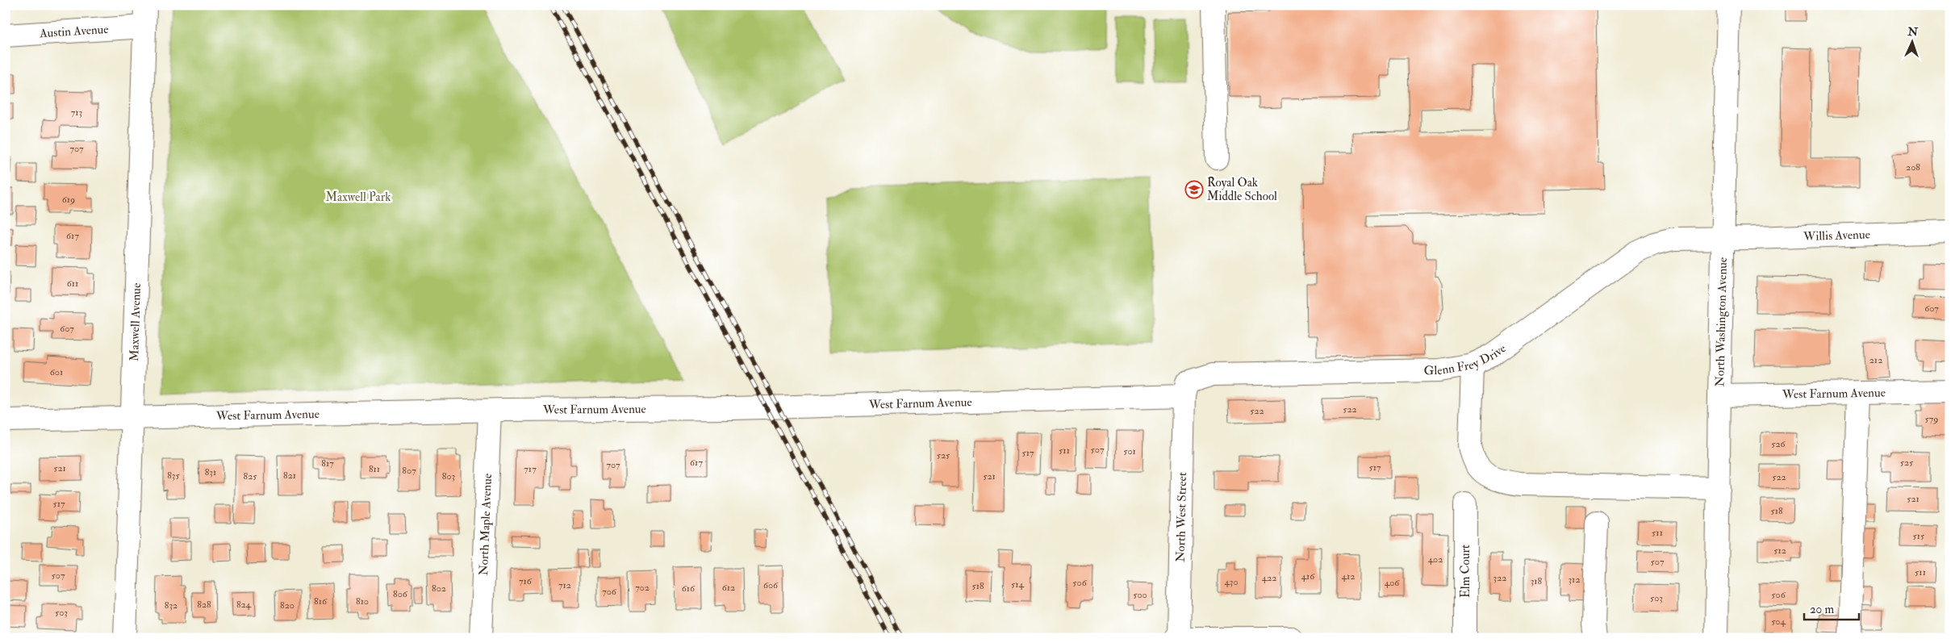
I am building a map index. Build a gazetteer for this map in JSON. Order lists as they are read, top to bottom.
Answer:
{
  "streets": {
    "street": [
      "Austin Avenue",
      "Willis Avenue",
      "North Washington Avenue",
      "Maxwell Avenue",
      "Glenn Frey Drive",
      "West Farnum Avenue",
      "North West Street",
      "North Maple Avenue",
      "Elm Court"
    ]
  },
  "crossings": [
    ["Austin Avenue", "Maxwell Avenue"],
    ["Willis Avenue", "North Washington Avenue"],
    ["Willis Avenue", "Glenn Frey Drive"],
    ["North Washington Avenue", "Glenn Frey Drive"],
    ["North Washington Avenue", "West Farnum Avenue"],
    ["Maxwell Avenue", "West Farnum Avenue"],
    ["Glenn Frey Drive", "West Farnum Avenue"],
    ["Glenn Frey Drive", "North West Street"],
    ["West Farnum Avenue", "North West Street"],
    ["West Farnum Avenue", "North Maple Avenue"]
  ],
  "parks": ["Maxwell Park"],
  "places": {
    "school or university": ["Royal Oak Middle School"]
  },
  "house_numbers": [
    "713",
    "707",
    "208",
    "619",
    "617",
    "611",
    "607",
    "607",
    "212",
    "601",
    "522",
    "522",
    "579",
    "526",
    "507",
    "511",
    "501",
    "517",
    "525",
    "617",
    "525",
    "817",
    "707",
    "517",
    "521",
    "811",
    "717",
    "807",
    "831",
    "835",
    "821",
    "825",
    "803",
    "521",
    "522",
    "521",
    "517",
    "518",
    "511",
    "515",
    "512",
    "402",
    "507",
    "511",
    "507",
    "416",
    "412",
    "422",
    "322",
    "312",
    "716",
    "318",
    "430",
    "506",
    "406",
    "514",
    "712",
    "606",
    "518",
    "702",
    "612",
    "802",
    "616",
    "706",
    "806",
    "500",
    "506",
    "503",
    "816",
    "810",
    "828",
    "824",
    "832",
    "820",
    "503",
    "504"
  ],
  "scale_bar": "20 m",
  "north": "top"
}
